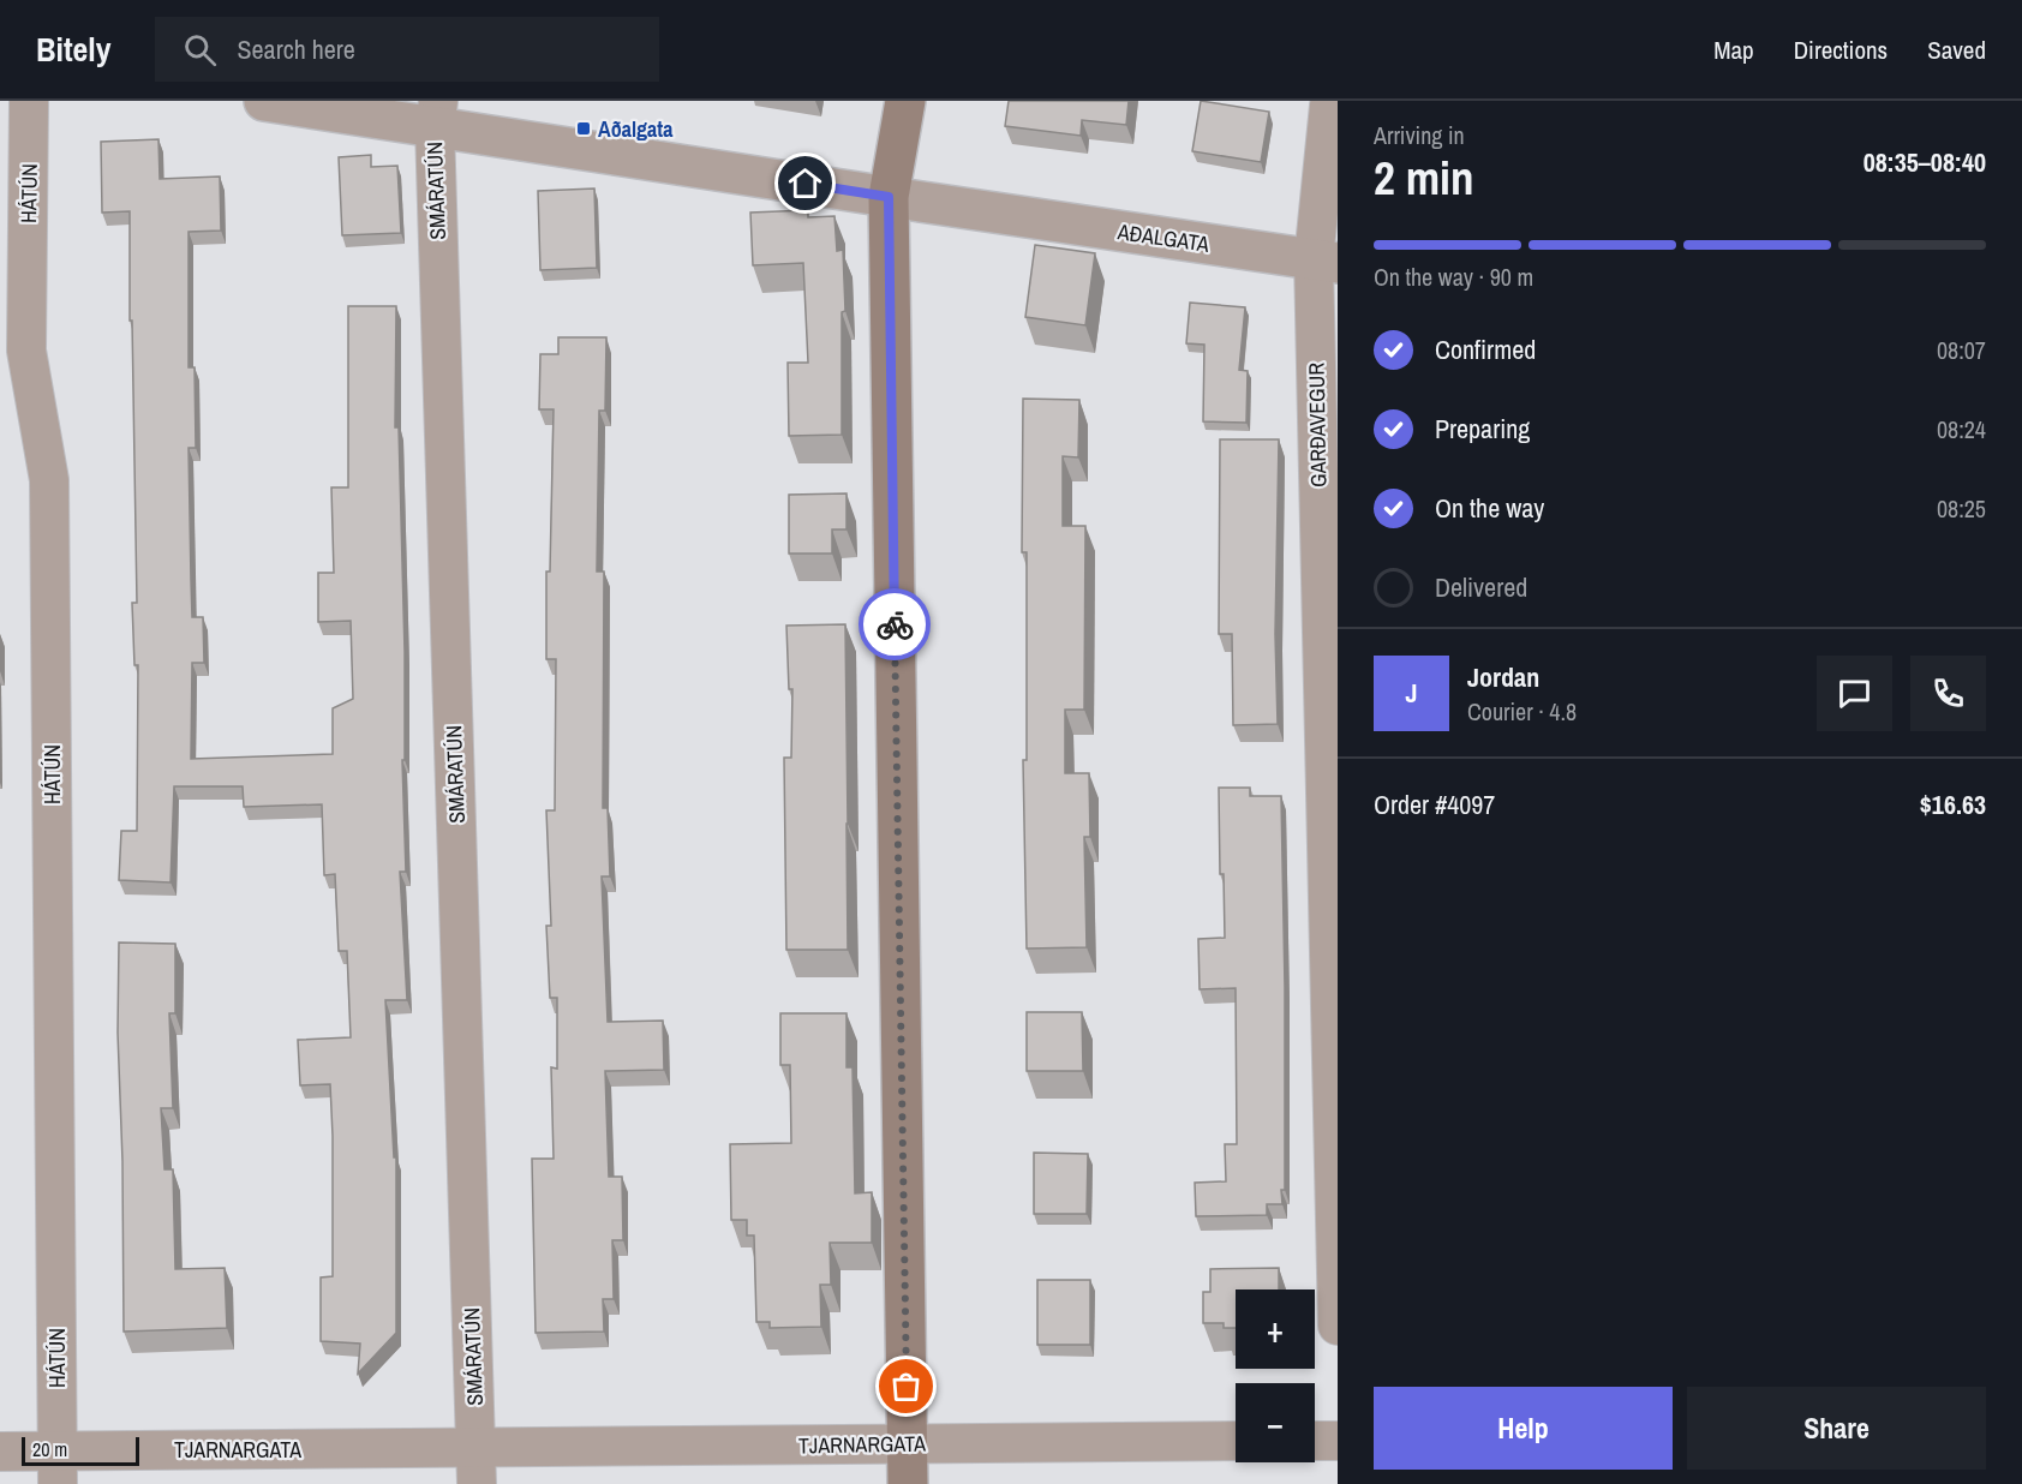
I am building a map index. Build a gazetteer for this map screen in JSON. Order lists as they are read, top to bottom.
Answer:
{
  "streets": {
    "street": [
      "SMÁRATÚN",
      "HÁTÚN",
      "AÐALGATA",
      "GARÐAVEGUR",
      "TJARNARGATA"
    ]
  },
  "crossings": [
    ["SMÁRATÚN", "AÐALGATA"],
    ["SMÁRATÚN", "TJARNARGATA"],
    ["HÁTÚN", "TJARNARGATA"],
    ["AÐALGATA", "GARÐAVEGUR"]
  ],
  "places": {
    "transit": ["Aðalgata"]
  },
  "scale_bar": "20 m",
  "page": {
    "header": "Bitely",
    "search": "Search here",
    "nav": ["Map", "Directions", "Saved"],
    "heading": ["2 min", "Arriving in", "08:35–08:40"],
    "panel": [
      "Jordan",
      "Courier · 4.8",
      "Order #4097",
      "$16.63"
    ],
    "bar": "On the way · 90 m",
    "list": [
      ["Confirmed", "08:07"],
      ["Preparing", "08:24"],
      ["On the way", "08:25"],
      "Delivered"
    ],
    "round": "J",
    "map_buttons": ["+", "−"],
    "buttons": ["Help", "Share"],
    "scale": "20 m"
  }
}
